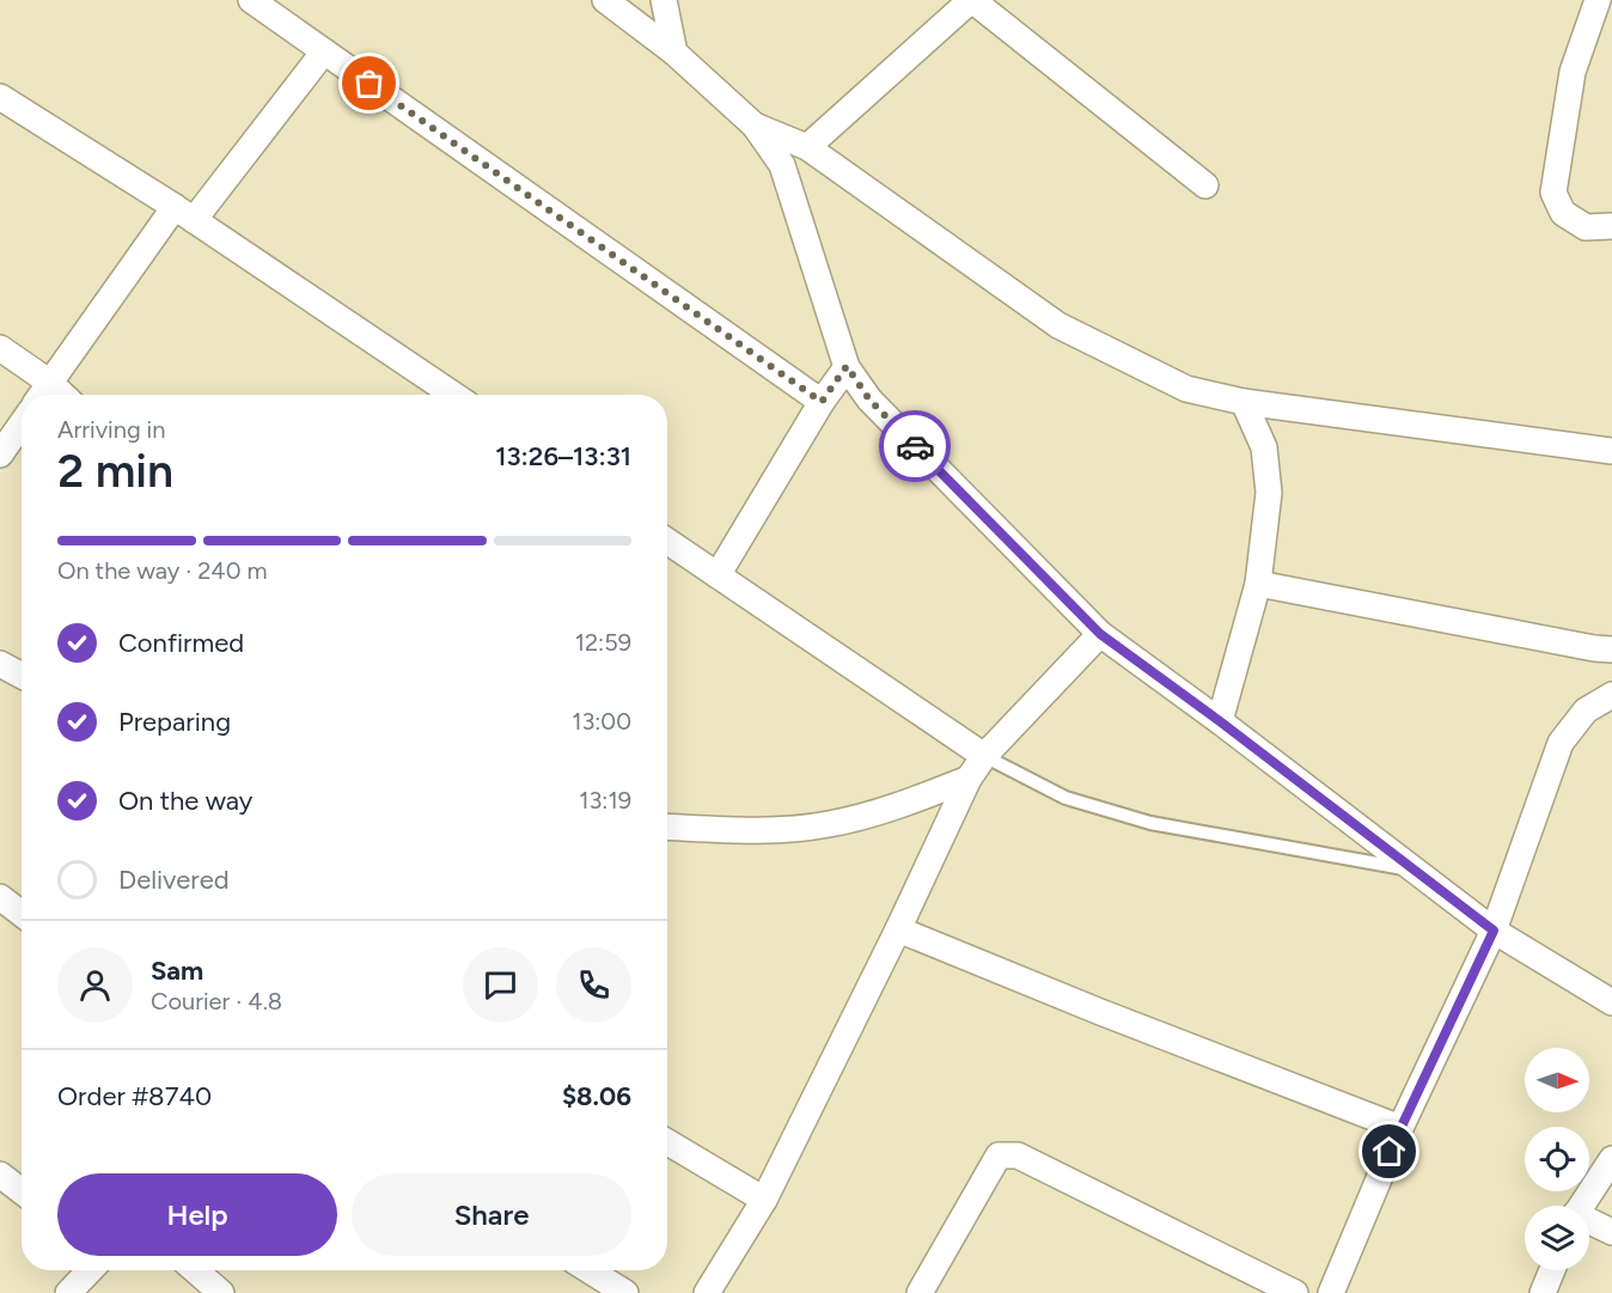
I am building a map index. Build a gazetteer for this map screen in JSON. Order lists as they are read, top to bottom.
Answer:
{
  "north": "right",
  "page": {
    "heading": ["2 min", "Arriving in", "13:26–13:31"],
    "panel": [
      "Sam",
      "Courier · 4.8",
      "Order #8740",
      "$8.06"
    ],
    "bar": "On the way · 240 m",
    "list": [
      ["Confirmed", "12:59"],
      ["Preparing", "13:00"],
      ["On the way", "13:19"],
      "Delivered"
    ],
    "buttons": ["Help", "Share"]
  }
}
